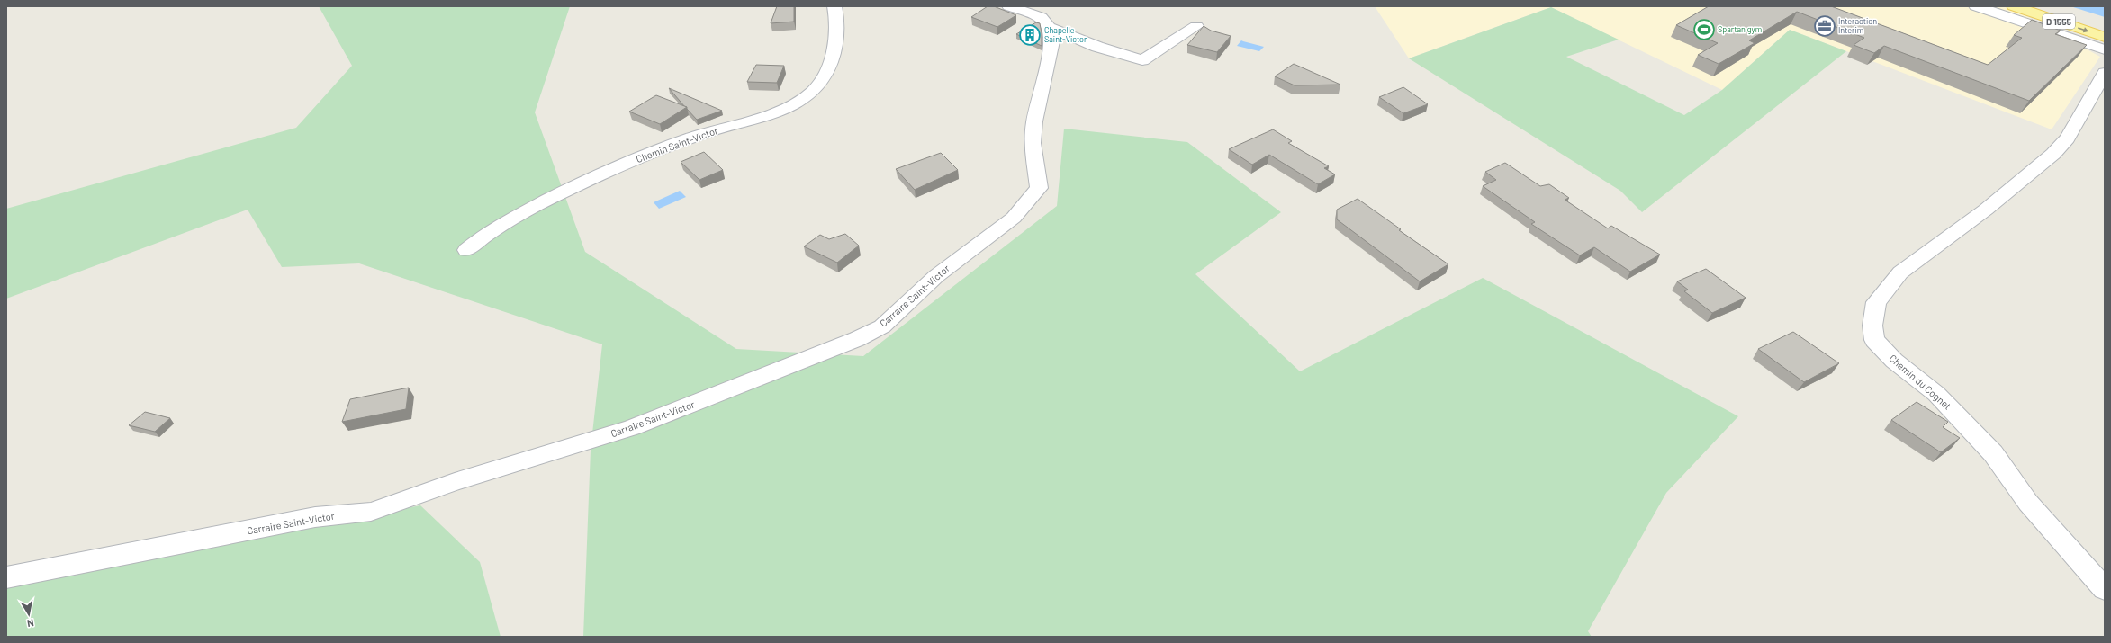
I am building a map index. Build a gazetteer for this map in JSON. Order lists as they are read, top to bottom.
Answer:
{
  "streets": {
    "main road": ["D 1555"],
    "street": ["Chemin Saint-Victor", "Carraire Saint-Victor", "Chemin du Cognet"]
  },
  "places": {
    "office": ["Interaction Interim"],
    "sports": ["Spartan gym"],
    "building": ["Chapelle Saint-Victor"]
  },
  "north": "bottom"
}
